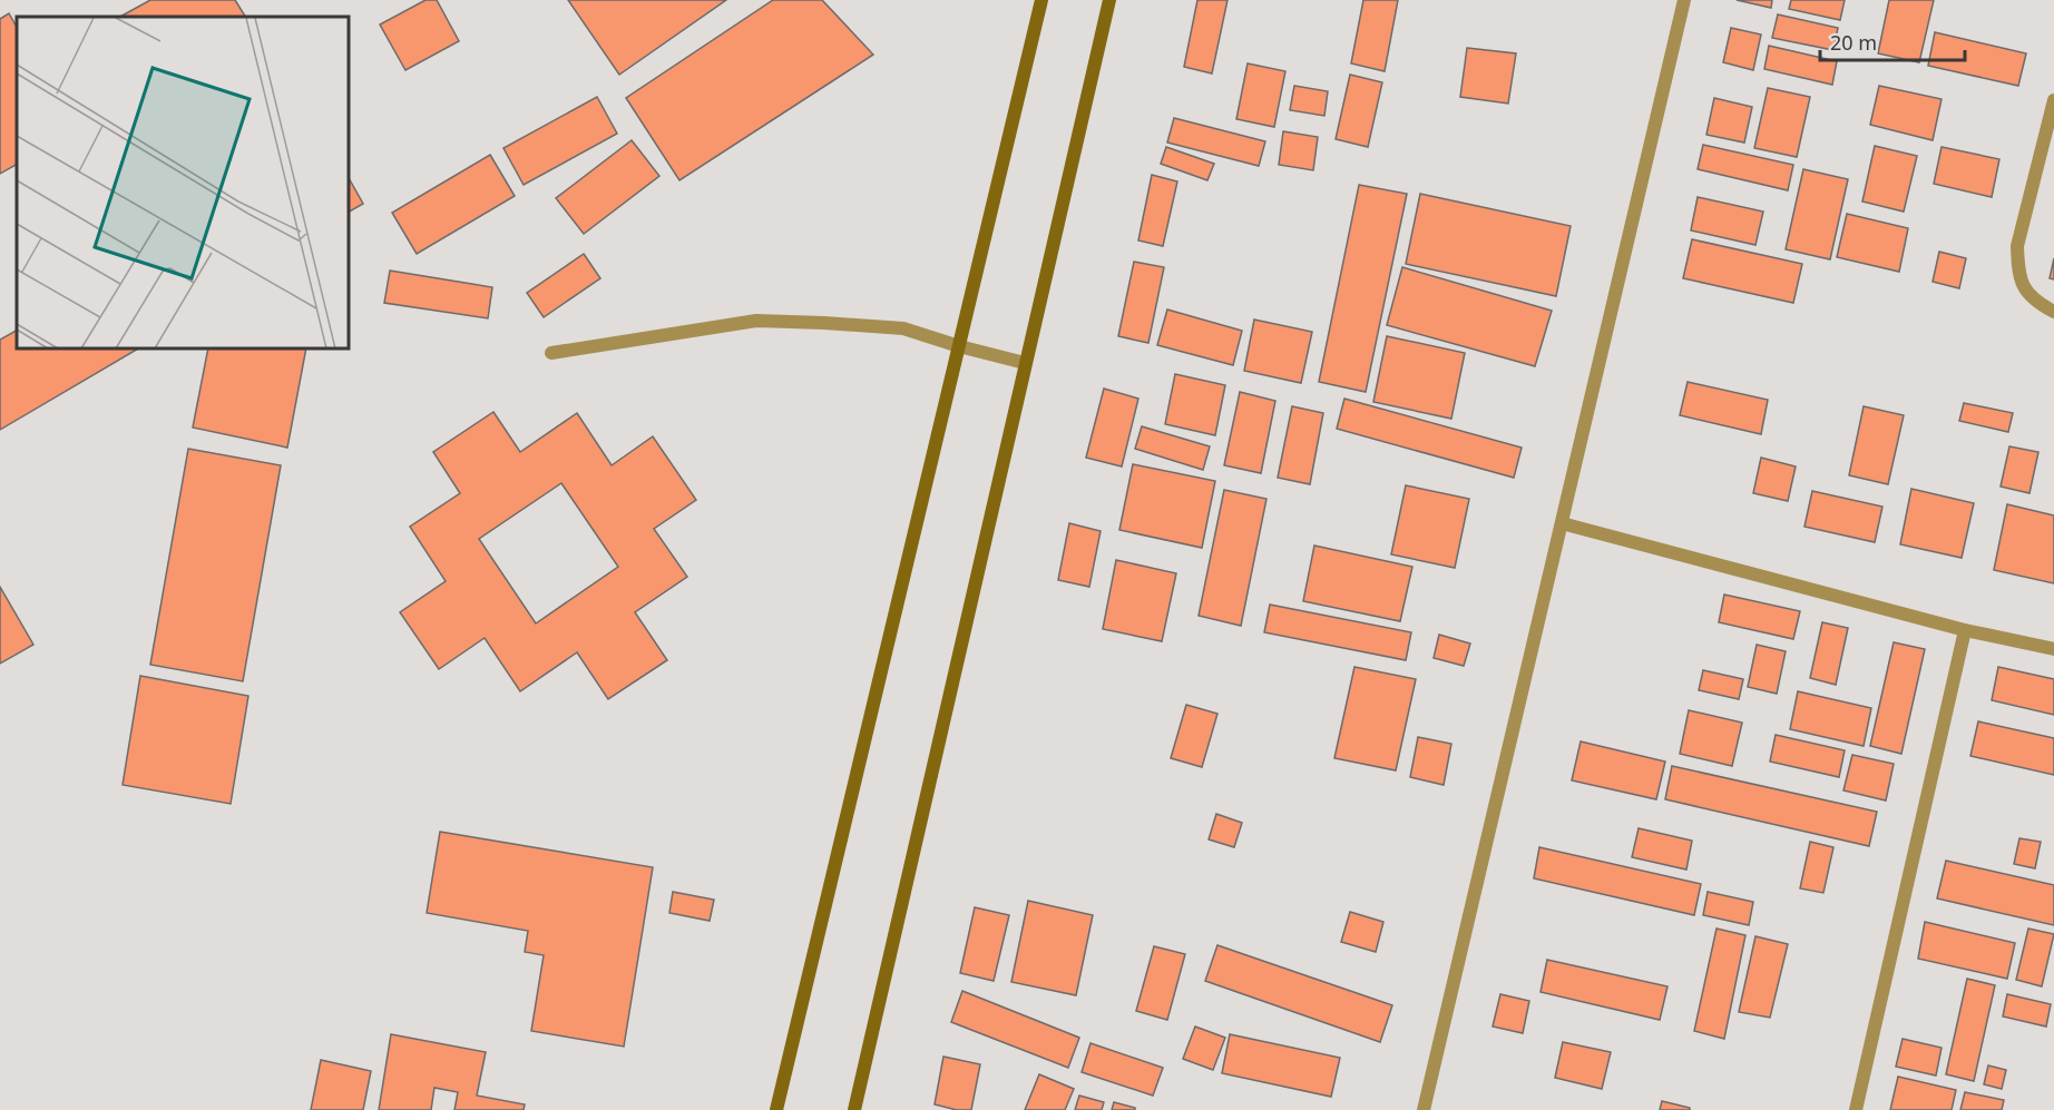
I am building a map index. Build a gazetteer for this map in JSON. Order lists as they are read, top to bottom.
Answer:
{
  "scale_bar": "20 m"
}
